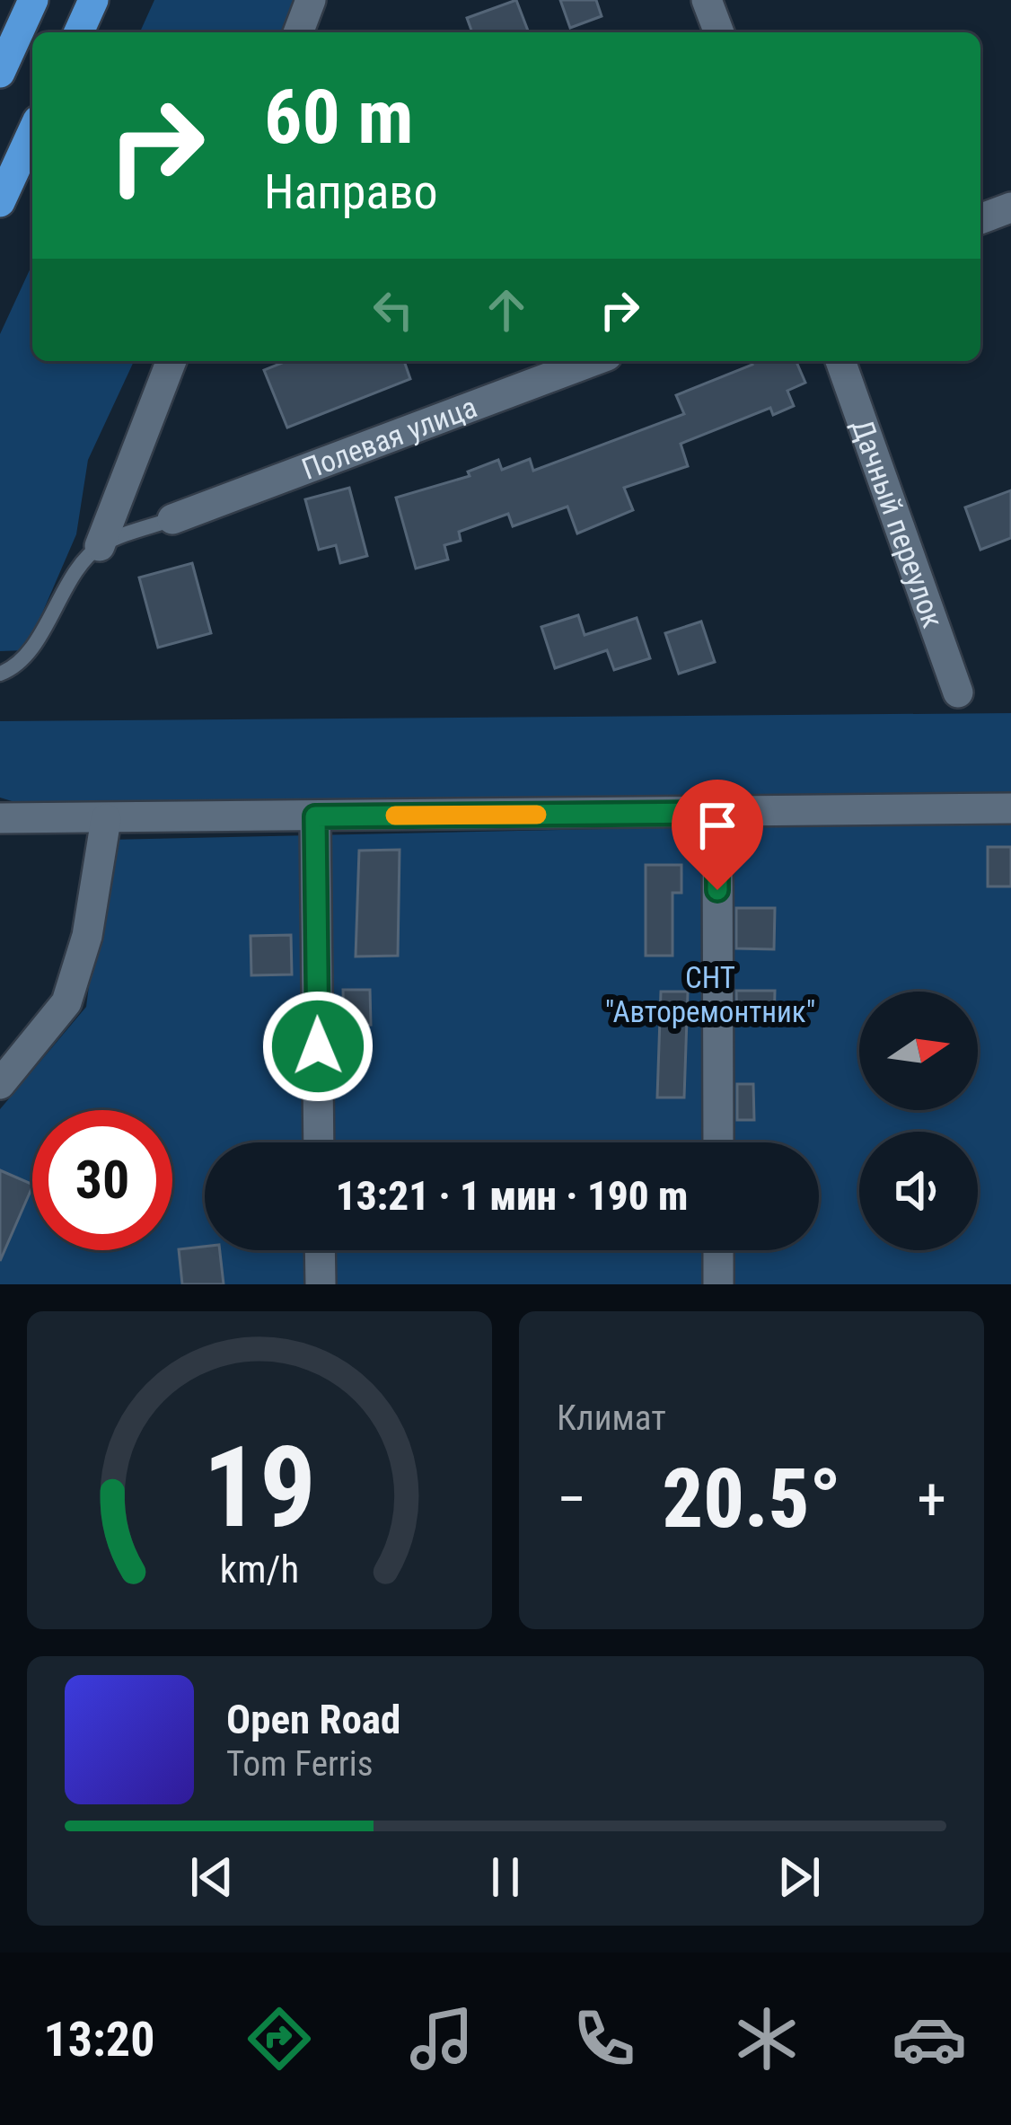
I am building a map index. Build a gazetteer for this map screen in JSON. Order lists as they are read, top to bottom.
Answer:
{
  "streets": {
    "street": ["Полевая улица", "Дачный переулок"]
  },
  "parks": ["СНТ \"Авторемонтник\""],
  "north": "right",
  "page": {
    "turn": ["60 m", "Направо"],
    "limit": "30",
    "trip": "13:21 · 1 мин · 190 m",
    "tile": "Климат",
    "heat": ["−", "20.5°", "+"],
    "song": ["Open Road", "Tom Ferris"],
    "tabs": "13:20",
    "gauge": ["19", "km/h"]
  }
}
